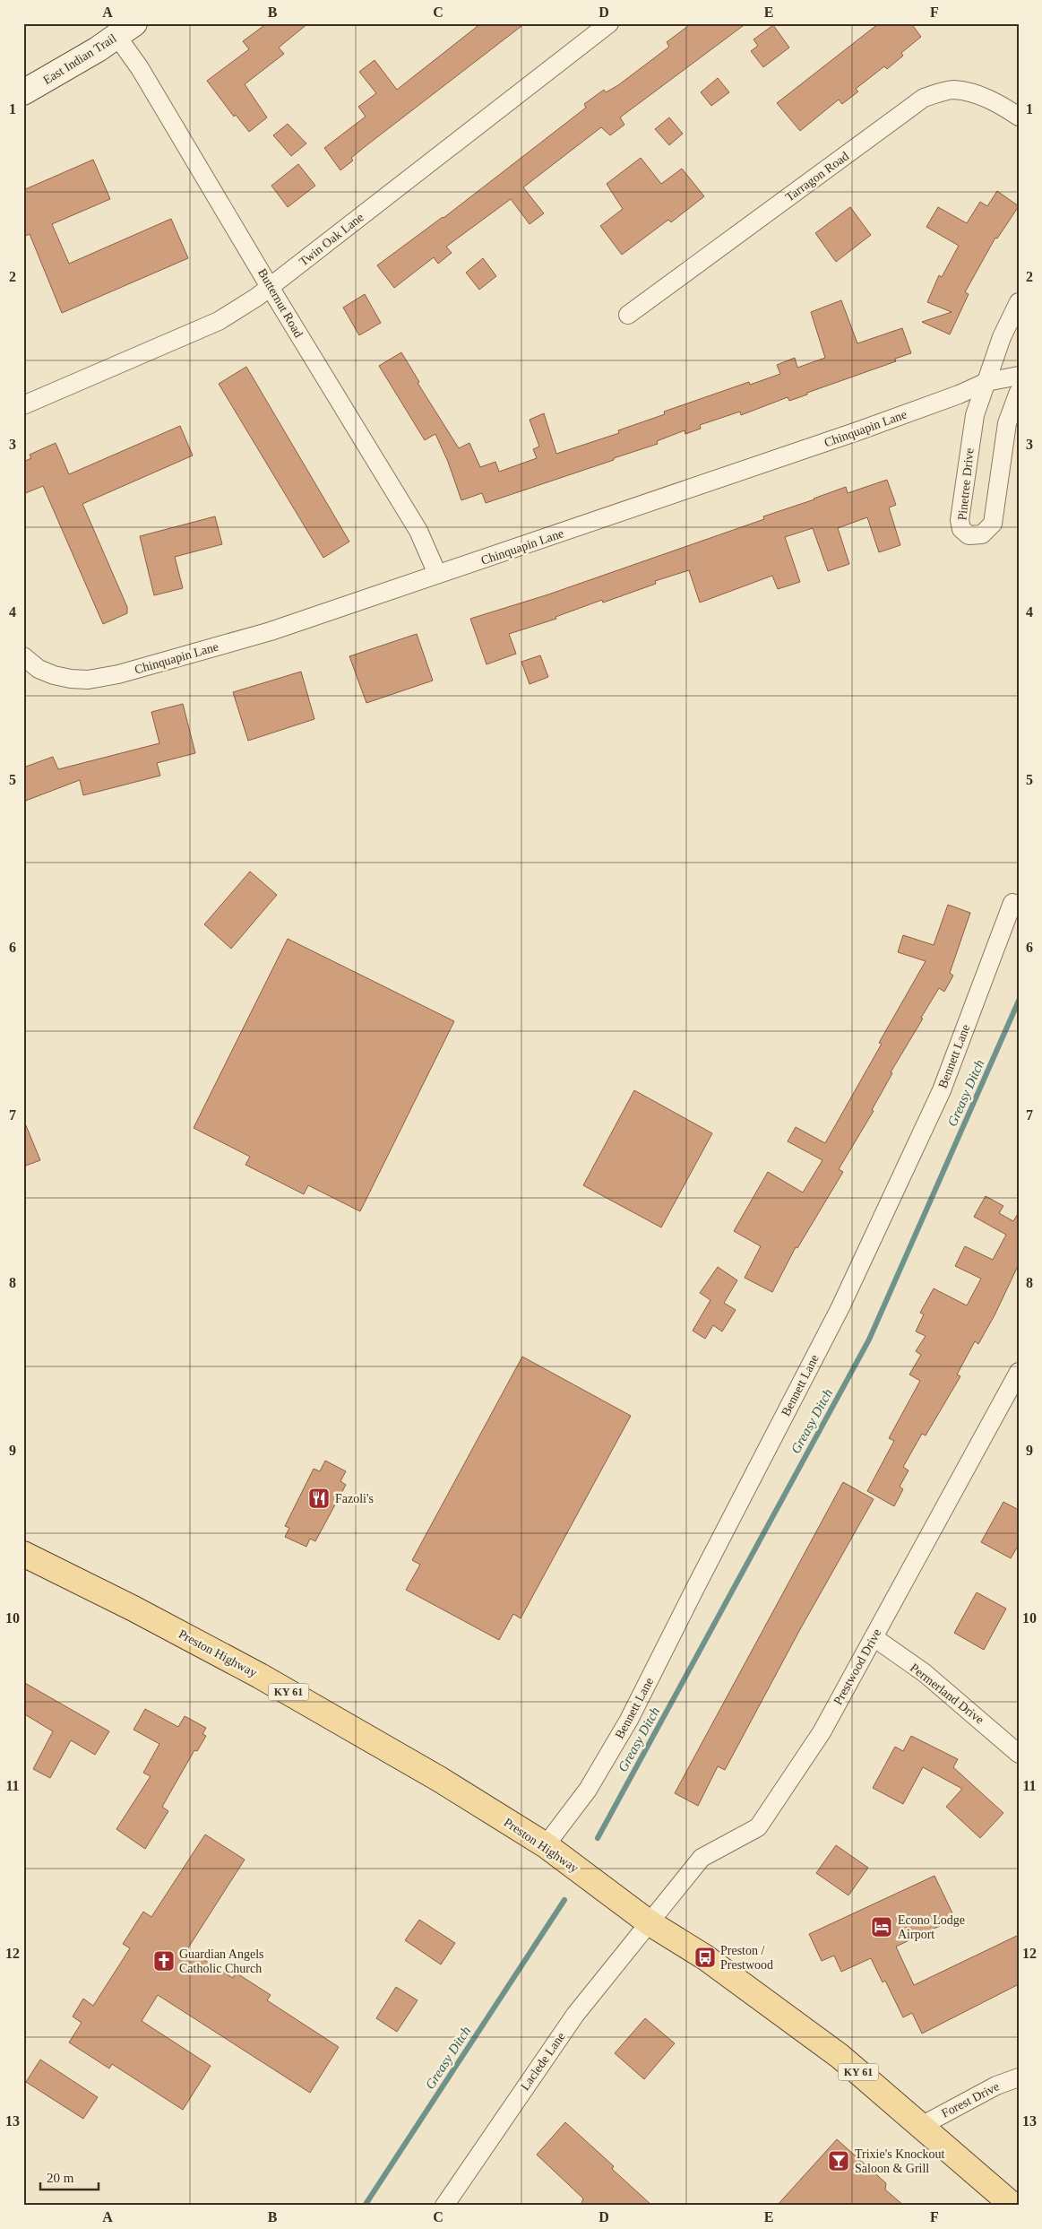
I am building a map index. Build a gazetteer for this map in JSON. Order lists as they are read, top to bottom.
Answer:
{
  "streets": {
    "main road": ["East Indian Trail", "Preston Highway", "KY 61"],
    "street": [
      "Tarragon Road",
      "Twin Oak Lane",
      "Butternut Road",
      "Chinquapin Lane",
      "Pinetree Drive",
      "Bennett Lane",
      "Prestwood Drive",
      "Permerland Drive",
      "Laclede Lane",
      "Forest Drive"
    ]
  },
  "crossings": [
    ["East Indian Trail", "Butternut Road"],
    ["Twin Oak Lane", "Butternut Road"],
    ["Butternut Road", "Chinquapin Lane"],
    ["Chinquapin Lane", "Pinetree Drive"],
    ["Bennett Lane", "Preston Highway"],
    ["Preston Highway", "Prestwood Drive"],
    ["Preston Highway", "Laclede Lane"],
    ["Preston Highway", "Forest Drive"],
    ["Prestwood Drive", "Permerland Drive"],
    ["Prestwood Drive", "Laclede Lane"]
  ],
  "water": ["Greasy Ditch"],
  "places": {
    "restaurant": ["Fazoli's"],
    "hotel": ["Econo Lodge Airport"],
    "bus stop": ["Preston / Prestwood"],
    "church": ["Guardian Angels Catholic Church"],
    "bar": ["Trixie's Knockout Saloon & Grill"]
  },
  "scale_bar": "20 m",
  "grid": {
    "columns": [
      "A",
      "B",
      "C",
      "D",
      "E",
      "F"
    ],
    "rows": [
      "1",
      "2",
      "3",
      "4",
      "5",
      "6",
      "7",
      "8",
      "9",
      "10",
      "11",
      "12",
      "13"
    ]
  }
}
